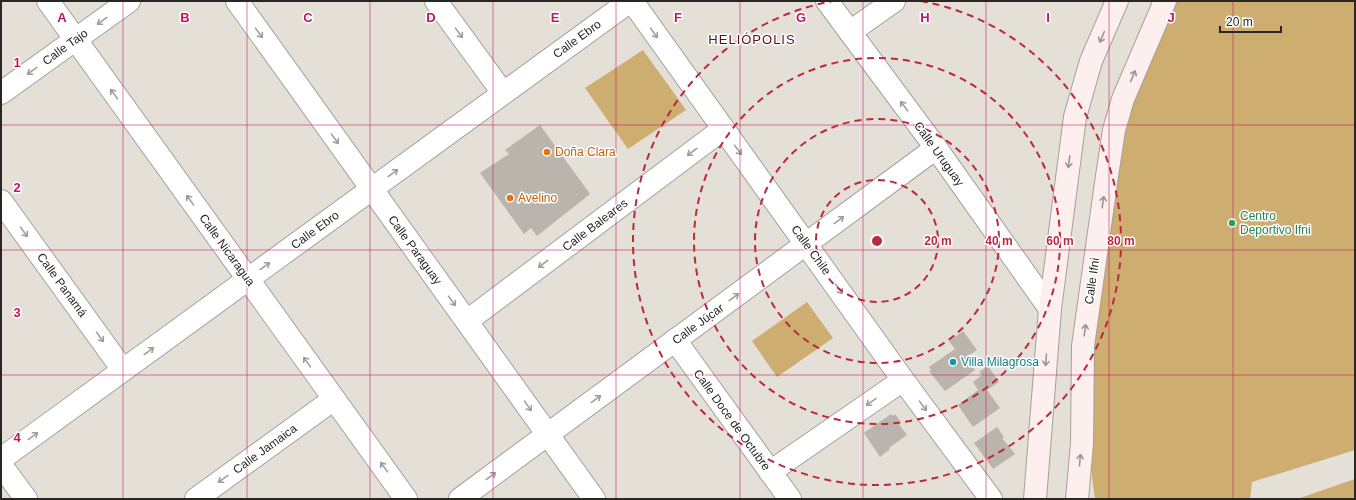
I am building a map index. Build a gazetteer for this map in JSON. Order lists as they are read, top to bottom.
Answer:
{
  "streets": {
    "main road": ["Calle Ifni"],
    "street": [
      "Calle Ebro",
      "Calle Tajo",
      "Calle Uruguay",
      "Calle Baleares",
      "Calle Nicaragua",
      "Calle Paraguay",
      "Calle Chile",
      "Calle Panamá",
      "Calle Júcar",
      "Calle Doce de Octubre",
      "Calle Jamaica"
    ]
  },
  "crossings": [
    ["Calle Ebro", "Calle Nicaragua"],
    ["Calle Ebro", "Calle Paraguay"],
    ["Calle Ebro", "Calle Chile"],
    ["Calle Ebro", "Calle Panamá"],
    ["Calle Tajo", "Calle Nicaragua"],
    ["Calle Uruguay", "Calle Júcar"],
    ["Calle Baleares", "Calle Paraguay"],
    ["Calle Baleares", "Calle Chile"],
    ["Calle Nicaragua", "Calle Jamaica"],
    ["Calle Paraguay", "Calle Júcar"],
    ["Calle Chile", "Calle Júcar"],
    ["Calle Júcar", "Calle Doce de Octubre"]
  ],
  "one_way": [
    "Calle Ebro",
    "Calle Tajo",
    "Calle Uruguay",
    "Calle Baleares",
    "Calle Nicaragua",
    "Calle Paraguay",
    "Calle Chile",
    "Calle Panamá",
    "Calle Júcar",
    "Calle Jamaica"
  ],
  "districts": ["HELIÓPOLIS"],
  "places": [
    "Doña Clara",
    "Avelino",
    "Centro Deportivo Ifni",
    "Villa Milagrosa"
  ],
  "scale_bar": "20 m",
  "grid": {
    "columns": [
      "A",
      "B",
      "C",
      "D",
      "E",
      "F",
      "G",
      "H",
      "I",
      "J"
    ],
    "rows": [
      "1",
      "2",
      "3",
      "4"
    ]
  },
  "rings": [
    "20 m",
    "40 m",
    "60 m",
    "80 m"
  ]
}
